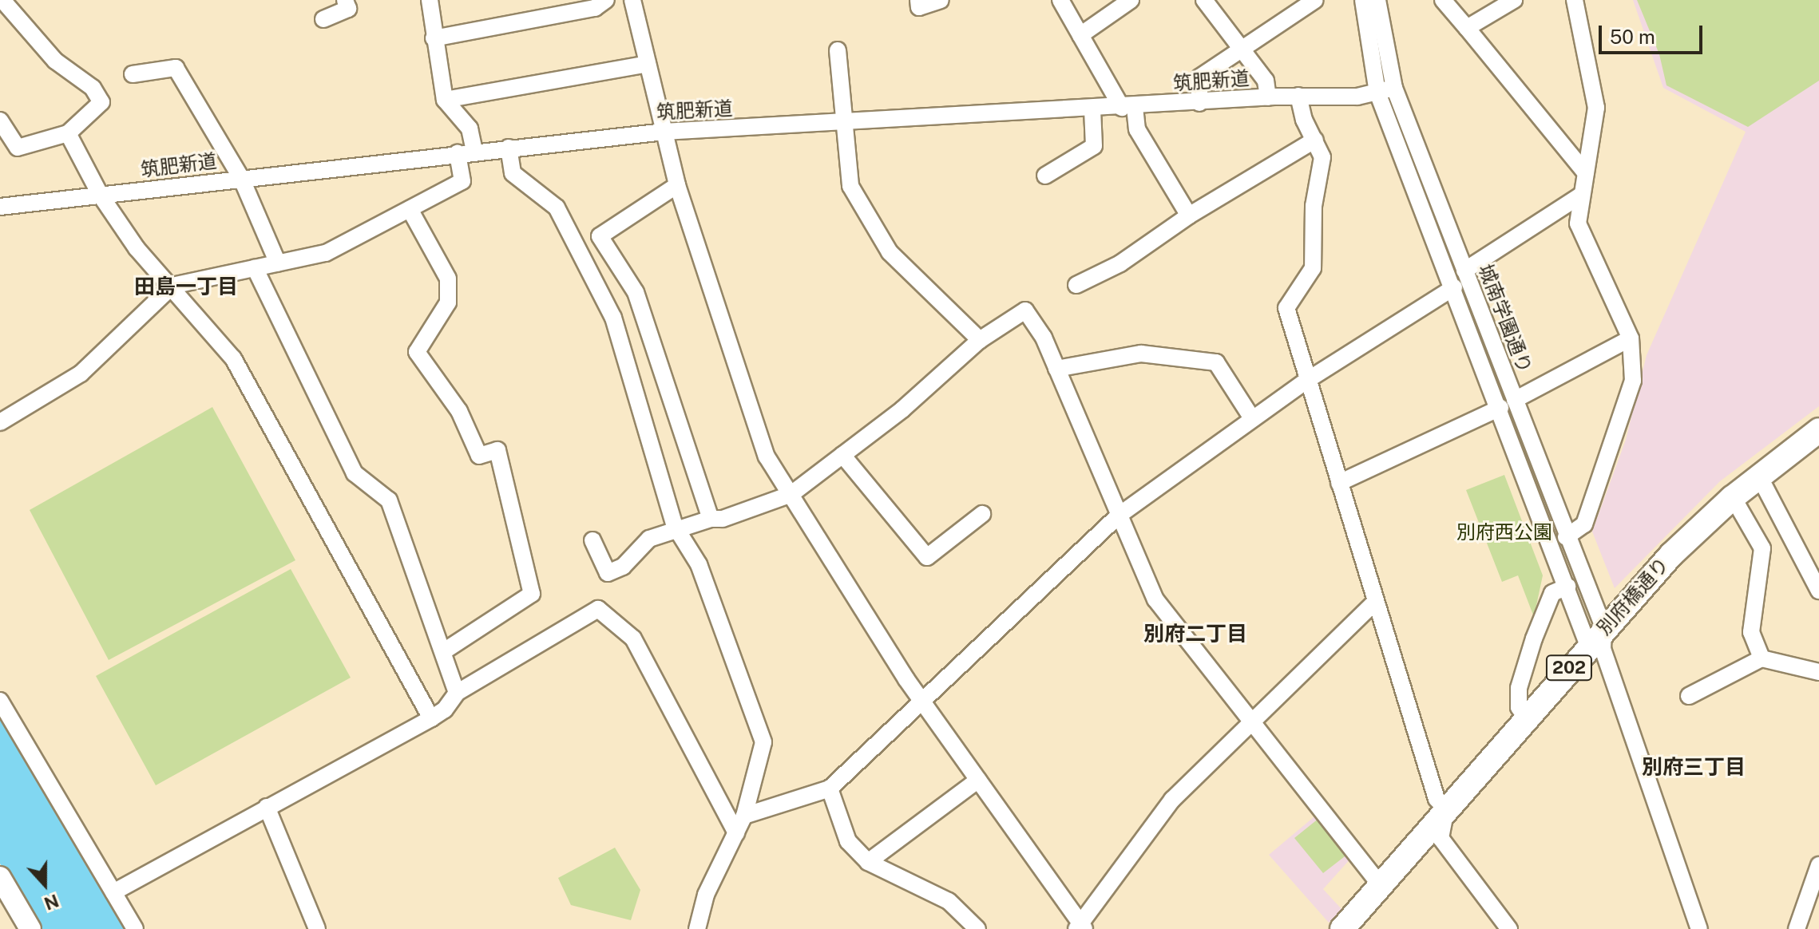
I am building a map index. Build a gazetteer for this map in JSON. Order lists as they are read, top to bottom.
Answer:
{
  "streets": {
    "highway": ["別府橋通り", "202"],
    "street": ["筑肥新道", "城南学園通り"]
  },
  "crossings": [
    ["筑肥新道", "城南学園通り"],
    ["城南学園通り", "別府橋通り"]
  ],
  "districts": ["田島一丁目", "別府二丁目", "別府三丁目"],
  "parks": ["別府西公園"],
  "scale_bar": "50 m",
  "north": "bottom"
}
